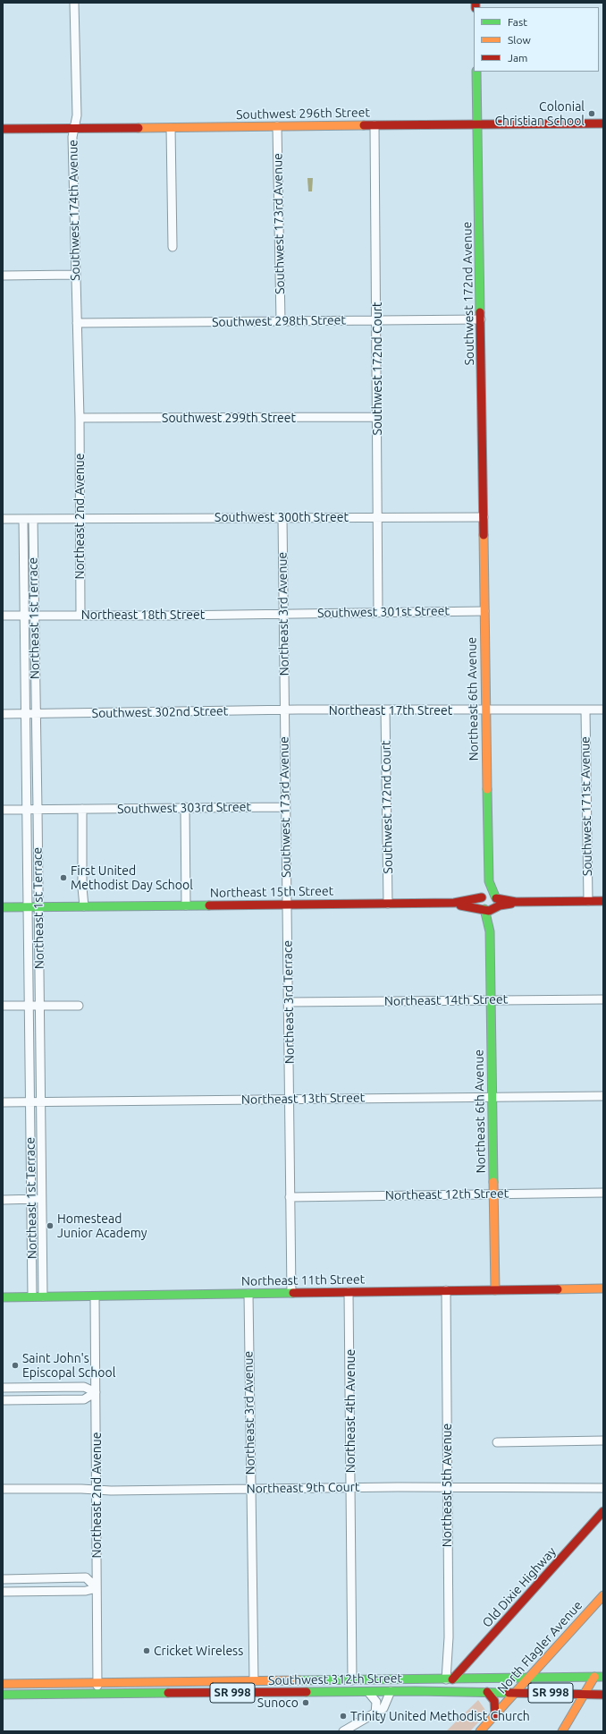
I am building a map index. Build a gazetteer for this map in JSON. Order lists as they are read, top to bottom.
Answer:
{
  "streets": {
    "main road": [
      "Southwest 296th Street",
      "Southwest 172nd Avenue",
      "Northeast 6th Avenue",
      "Northeast 15th Street",
      "Northeast 11th Street",
      "Old Dixie Highway",
      "North Flagler Avenue",
      "Southwest 312th Street",
      "SR 998"
    ],
    "street": [
      "Southwest 174th Avenue",
      "Southwest 173rd Avenue",
      "Southwest 298th Street",
      "Southwest 172nd Court",
      "Southwest 299th Street",
      "Northeast 2nd Avenue",
      "Southwest 300th Street",
      "Southwest 301st Street",
      "Northeast 3rd Avenue",
      "Northeast 18th Street",
      "Northeast 1st Terrace",
      "Northeast 17th Street",
      "Southwest 302nd Street",
      "Southwest 171st Avenue",
      "Southwest 303rd Street",
      "Northeast 14th Street",
      "Northeast 3rd Terrace",
      "Northeast 13th Street",
      "Northeast 12th Street",
      "Northeast 4th Avenue",
      "Northeast 5th Avenue",
      "Northeast 9th Court"
    ]
  },
  "crossings": [
    ["Southwest 296th Street", "Southwest 174th Avenue"],
    ["Southwest 296th Street", "Southwest 173rd Avenue"],
    ["Southwest 296th Street", "Southwest 172nd Avenue"],
    ["Southwest 296th Street", "Southwest 172nd Court"],
    ["Southwest 174th Avenue", "Southwest 298th Street"],
    ["Southwest 174th Avenue", "Southwest 299th Street"],
    ["Southwest 174th Avenue", "Northeast 2nd Avenue"],
    ["Southwest 173rd Avenue", "Southwest 298th Street"],
    ["Southwest 173rd Avenue", "Northeast 3rd Avenue"],
    ["Southwest 173rd Avenue", "Northeast 17th Street"],
    ["Southwest 173rd Avenue", "Southwest 302nd Street"],
    ["Southwest 173rd Avenue", "Southwest 303rd Street"],
    ["Southwest 173rd Avenue", "Northeast 15th Street"],
    ["Southwest 173rd Avenue", "Northeast 3rd Terrace"],
    ["Southwest 172nd Avenue", "Southwest 298th Street"],
    ["Southwest 172nd Avenue", "Southwest 300th Street"],
    ["Southwest 172nd Avenue", "Northeast 6th Avenue"],
    ["Southwest 298th Street", "Southwest 172nd Court"],
    ["Southwest 172nd Court", "Southwest 299th Street"],
    ["Southwest 172nd Court", "Southwest 300th Street"],
    ["Southwest 172nd Court", "Southwest 301st Street"],
    ["Southwest 172nd Court", "Northeast 17th Street"],
    ["Southwest 172nd Court", "Northeast 15th Street"],
    ["Southwest 299th Street", "Northeast 2nd Avenue"],
    ["Northeast 2nd Avenue", "Southwest 300th Street"],
    ["Northeast 2nd Avenue", "Northeast 18th Street"],
    ["Northeast 2nd Avenue", "Northeast 11th Street"],
    ["Northeast 2nd Avenue", "Northeast 9th Court"],
    ["Northeast 2nd Avenue", "Southwest 312th Street"],
    ["Southwest 300th Street", "Northeast 3rd Avenue"],
    ["Southwest 300th Street", "Northeast 1st Terrace"],
    ["Southwest 300th Street", "Northeast 6th Avenue"],
    ["Southwest 301st Street", "Northeast 3rd Avenue"],
    ["Southwest 301st Street", "Northeast 18th Street"],
    ["Southwest 301st Street", "Northeast 6th Avenue"],
    ["Northeast 3rd Avenue", "Northeast 18th Street"],
    ["Northeast 3rd Avenue", "Northeast 17th Street"],
    ["Northeast 3rd Avenue", "Southwest 302nd Street"],
    ["Northeast 3rd Avenue", "Northeast 11th Street"],
    ["Northeast 3rd Avenue", "Northeast 9th Court"],
    ["Northeast 3rd Avenue", "Southwest 312th Street"],
    ["Northeast 18th Street", "Northeast 1st Terrace"],
    ["Northeast 1st Terrace", "Southwest 302nd Street"],
    ["Northeast 1st Terrace", "Southwest 303rd Street"],
    ["Northeast 1st Terrace", "Northeast 15th Street"],
    ["Northeast 1st Terrace", "Northeast 13th Street"],
    ["Northeast 1st Terrace", "Northeast 11th Street"],
    ["Northeast 6th Avenue", "Northeast 17th Street"],
    ["Northeast 6th Avenue", "Northeast 15th Street"],
    ["Northeast 6th Avenue", "Northeast 14th Street"],
    ["Northeast 6th Avenue", "Northeast 13th Street"],
    ["Northeast 6th Avenue", "Northeast 12th Street"],
    ["Northeast 6th Avenue", "Northeast 11th Street"],
    ["Northeast 17th Street", "Southwest 302nd Street"],
    ["Northeast 17th Street", "Southwest 171st Avenue"],
    ["Northeast 15th Street", "Northeast 3rd Terrace"],
    ["Northeast 14th Street", "Northeast 3rd Terrace"],
    ["Northeast 3rd Terrace", "Northeast 13th Street"],
    ["Northeast 11th Street", "Northeast 4th Avenue"],
    ["Northeast 11th Street", "Northeast 5th Avenue"],
    ["Northeast 4th Avenue", "Northeast 9th Court"],
    ["Northeast 4th Avenue", "Southwest 312th Street"],
    ["Northeast 5th Avenue", "Northeast 9th Court"],
    ["Northeast 5th Avenue", "Old Dixie Highway"],
    ["Northeast 5th Avenue", "Southwest 312th Street"],
    ["Old Dixie Highway", "Southwest 312th Street"],
    ["North Flagler Avenue", "Southwest 312th Street"]
  ],
  "places": [
    "Colonial Christian School",
    "First United Methodist Day School",
    "Homestead Junior Academy",
    "Saint John's Episcopal School",
    "Cricket Wireless",
    "Sunoco",
    "Trinity United Methodist Church"
  ],
  "legend": ["Fast", "Slow", "Jam"]
}
